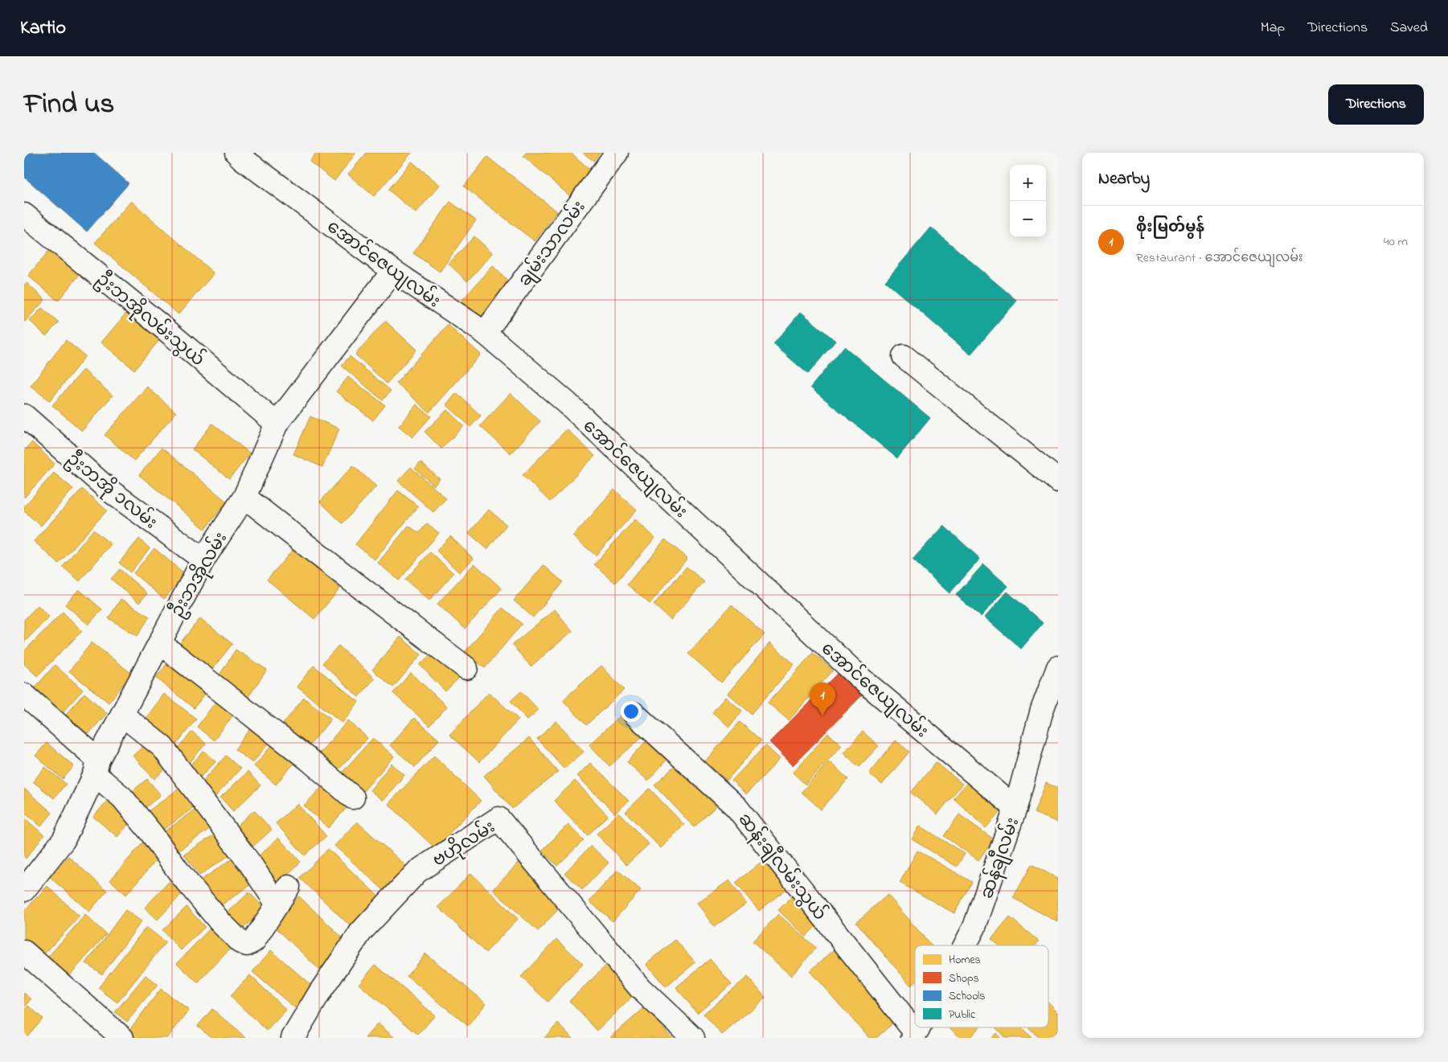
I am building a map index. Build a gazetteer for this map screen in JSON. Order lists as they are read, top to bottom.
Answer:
{
  "streets": {
    "street": [
      "ချမ်းသာလမ်း",
      "အောင်ဇေယျလမ်း",
      "ဦးဘအိုလမ်းသွယ်",
      "ဦးဘအို ၁လမ်း",
      "ဦးဘအိုလမ်း",
      "ဗဟိုလမ်း",
      "ဆန်ချီလမ်း",
      "ဆန်းချီလမ်းသွယ်"
    ]
  },
  "crossings": [
    ["ချမ်းသာလမ်း", "အောင်ဇေယျလမ်း"],
    ["အောင်ဇေယျလမ်း", "ဦးဘအိုလမ်း"],
    ["အောင်ဇေယျလမ်း", "ဆန်ချီလမ်း"],
    ["ဦးဘအိုလမ်းသွယ်", "ဦးဘအိုလမ်း"],
    ["ဦးဘအို ၁လမ်း", "ဦးဘအိုလမ်း"]
  ],
  "legend": [
    "Homes",
    "Shops",
    "Schools",
    "Public"
  ],
  "page": {
    "header": "Kartio",
    "nav": ["Map", "Directions", "Saved"],
    "title": "Find us",
    "buttons": "Directions",
    "heading": "Nearby",
    "map_buttons": ["+", "−"],
    "list": [
      {
        "mark": "1",
        "name": "စိုးမြတ်မွန်",
        "note": "Restaurant · အောင်ဇေယျလမ်း",
        "value": "40 m"
      }
    ],
    "pins": "1"
  }
}
